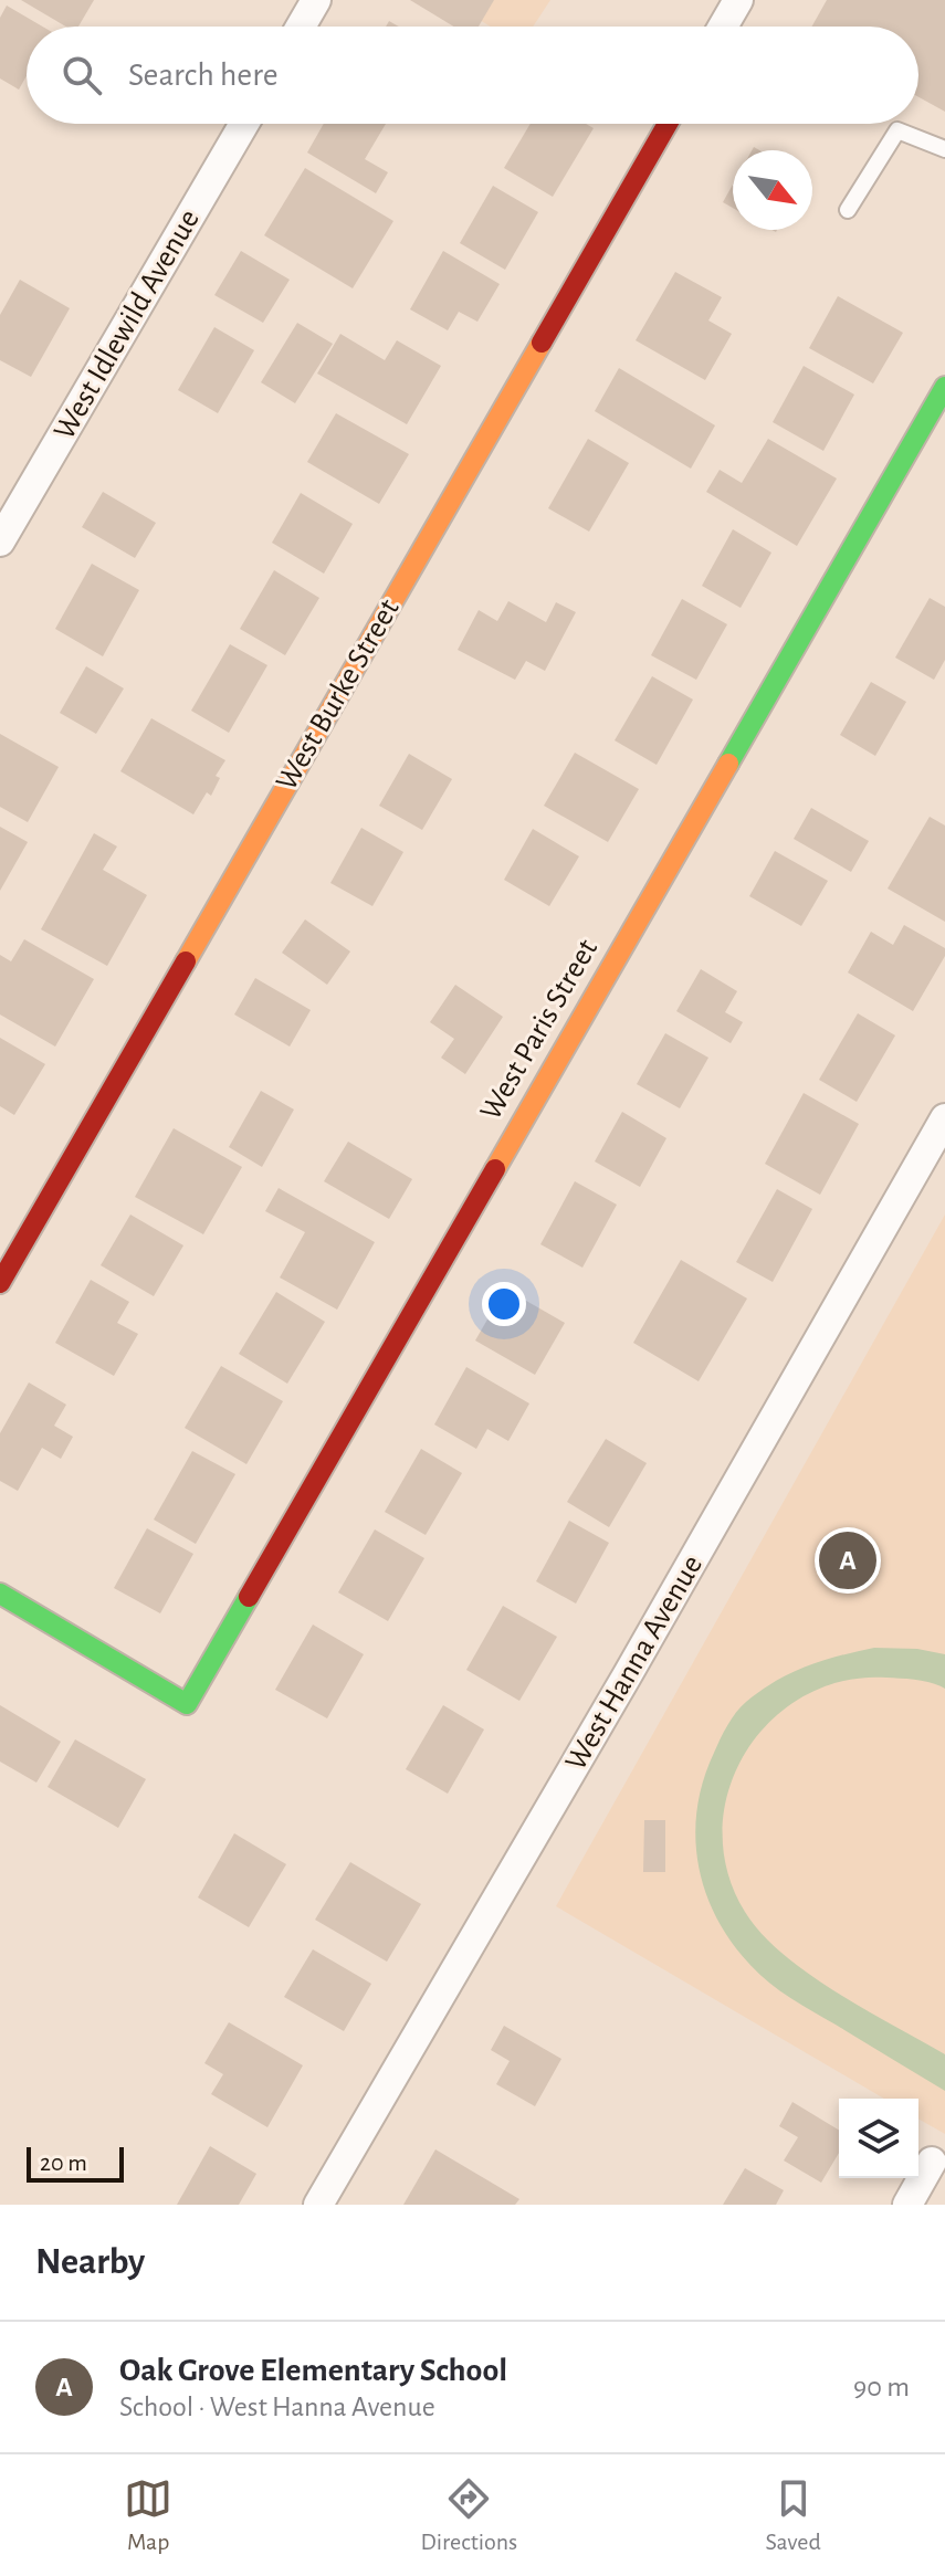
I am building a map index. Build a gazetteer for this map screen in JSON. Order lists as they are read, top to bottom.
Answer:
{
  "streets": {
    "street": [
      "West Idlewild Avenue",
      "West Burke Street",
      "West Paris Street",
      "West Hanna Avenue"
    ]
  },
  "scale_bar": "20 m",
  "north": "bottom right",
  "page": {
    "search": "Search here",
    "pins": "A",
    "scale": "20 m",
    "heading": "Nearby",
    "list": [
      {
        "mark": "A",
        "name": "Oak Grove Elementary School",
        "note": "School · West Hanna Avenue",
        "value": "90 m"
      }
    ],
    "nav": ["Map", "Directions", "Saved"]
  }
}
